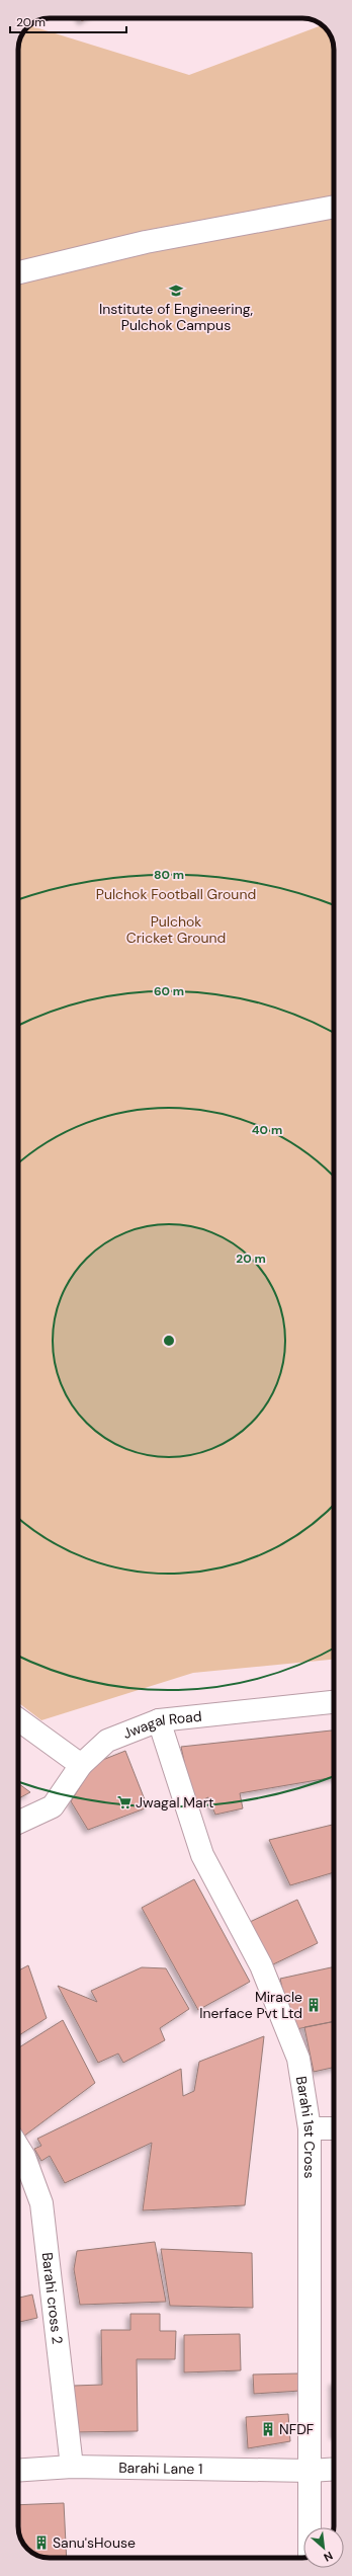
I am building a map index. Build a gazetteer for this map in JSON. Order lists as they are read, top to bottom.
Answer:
{
  "streets": {
    "street": [
      "Jwagal Road",
      "Barahi 1st Cross",
      "Barahi cross 2",
      "Barahi Lane 1"
    ]
  },
  "crossings": [
    ["Jwagal Road", "Barahi 1st Cross"],
    ["Barahi 1st Cross", "Barahi Lane 1"],
    ["Barahi cross 2", "Barahi Lane 1"]
  ],
  "parks": ["Pulchok Football Ground", "Pulchok Cricket Ground"],
  "places": {
    "school or university": ["Institute of Engineering, Pulchok Campus"],
    "supermarket": ["Jwagal Mart"],
    "building": ["Miracle Inerface Pvt Ltd", "NFDF", "Sanu'sHouse"]
  },
  "scale_bar": "20 m",
  "north": "bottom right",
  "rings": [
    "80 m",
    "60 m",
    "40 m",
    "20 m"
  ]
}
